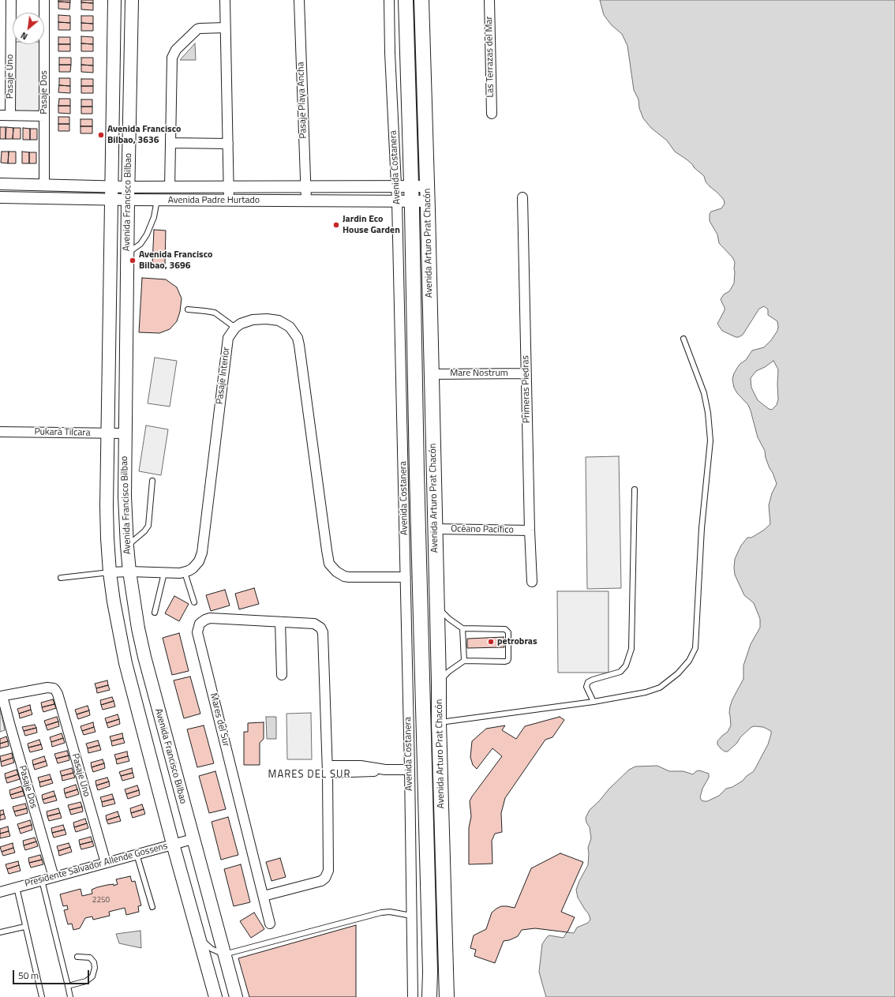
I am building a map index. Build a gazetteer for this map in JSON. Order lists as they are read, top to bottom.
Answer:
{
  "streets": {
    "main road": ["Avenida Francisco Bilbao", "Avenida Arturo Prat Chacón"],
    "street": [
      "Las Terrazas del Mar",
      "Pasaje Uno",
      "Pasaje Dos",
      "Pasaje Playa Ancha",
      "Avenida Costanera",
      "Avenida Padre Hurtado",
      "Mare Nostrum",
      "Pasaje Interior",
      "Primeras Piedras",
      "Pukará Tilcara",
      "Océano Pacífico",
      "Mares del Sur",
      "Presidente Salvador Allende Gossens"
    ]
  },
  "crossings": [
    ["Pasaje Uno", "Pasaje Dos"],
    ["Pasaje Uno", "Presidente Salvador Allende Gossens"],
    ["Pasaje Dos", "Avenida Padre Hurtado"],
    ["Pasaje Dos", "Presidente Salvador Allende Gossens"],
    ["Pasaje Playa Ancha", "Avenida Padre Hurtado"],
    ["Avenida Costanera", "Avenida Padre Hurtado"],
    ["Avenida Padre Hurtado", "Avenida Francisco Bilbao"],
    ["Avenida Padre Hurtado", "Avenida Arturo Prat Chacón"],
    ["Avenida Francisco Bilbao", "Pukará Tilcara"],
    ["Avenida Francisco Bilbao", "Presidente Salvador Allende Gossens"],
    ["Avenida Arturo Prat Chacón", "Mare Nostrum"],
    ["Avenida Arturo Prat Chacón", "Océano Pacífico"],
    ["Mare Nostrum", "Primeras Piedras"],
    ["Primeras Piedras", "Océano Pacífico"]
  ],
  "districts": ["MARES DEL SUR"],
  "places": [
    "Avenida Francisco Bilbao, 3636",
    "Jardin Eco House Garden",
    "Avenida Francisco Bilbao, 3696",
    "petrobras"
  ],
  "house_numbers": ["2250"],
  "scale_bar": "50 m",
  "north": "bottom left"
}
